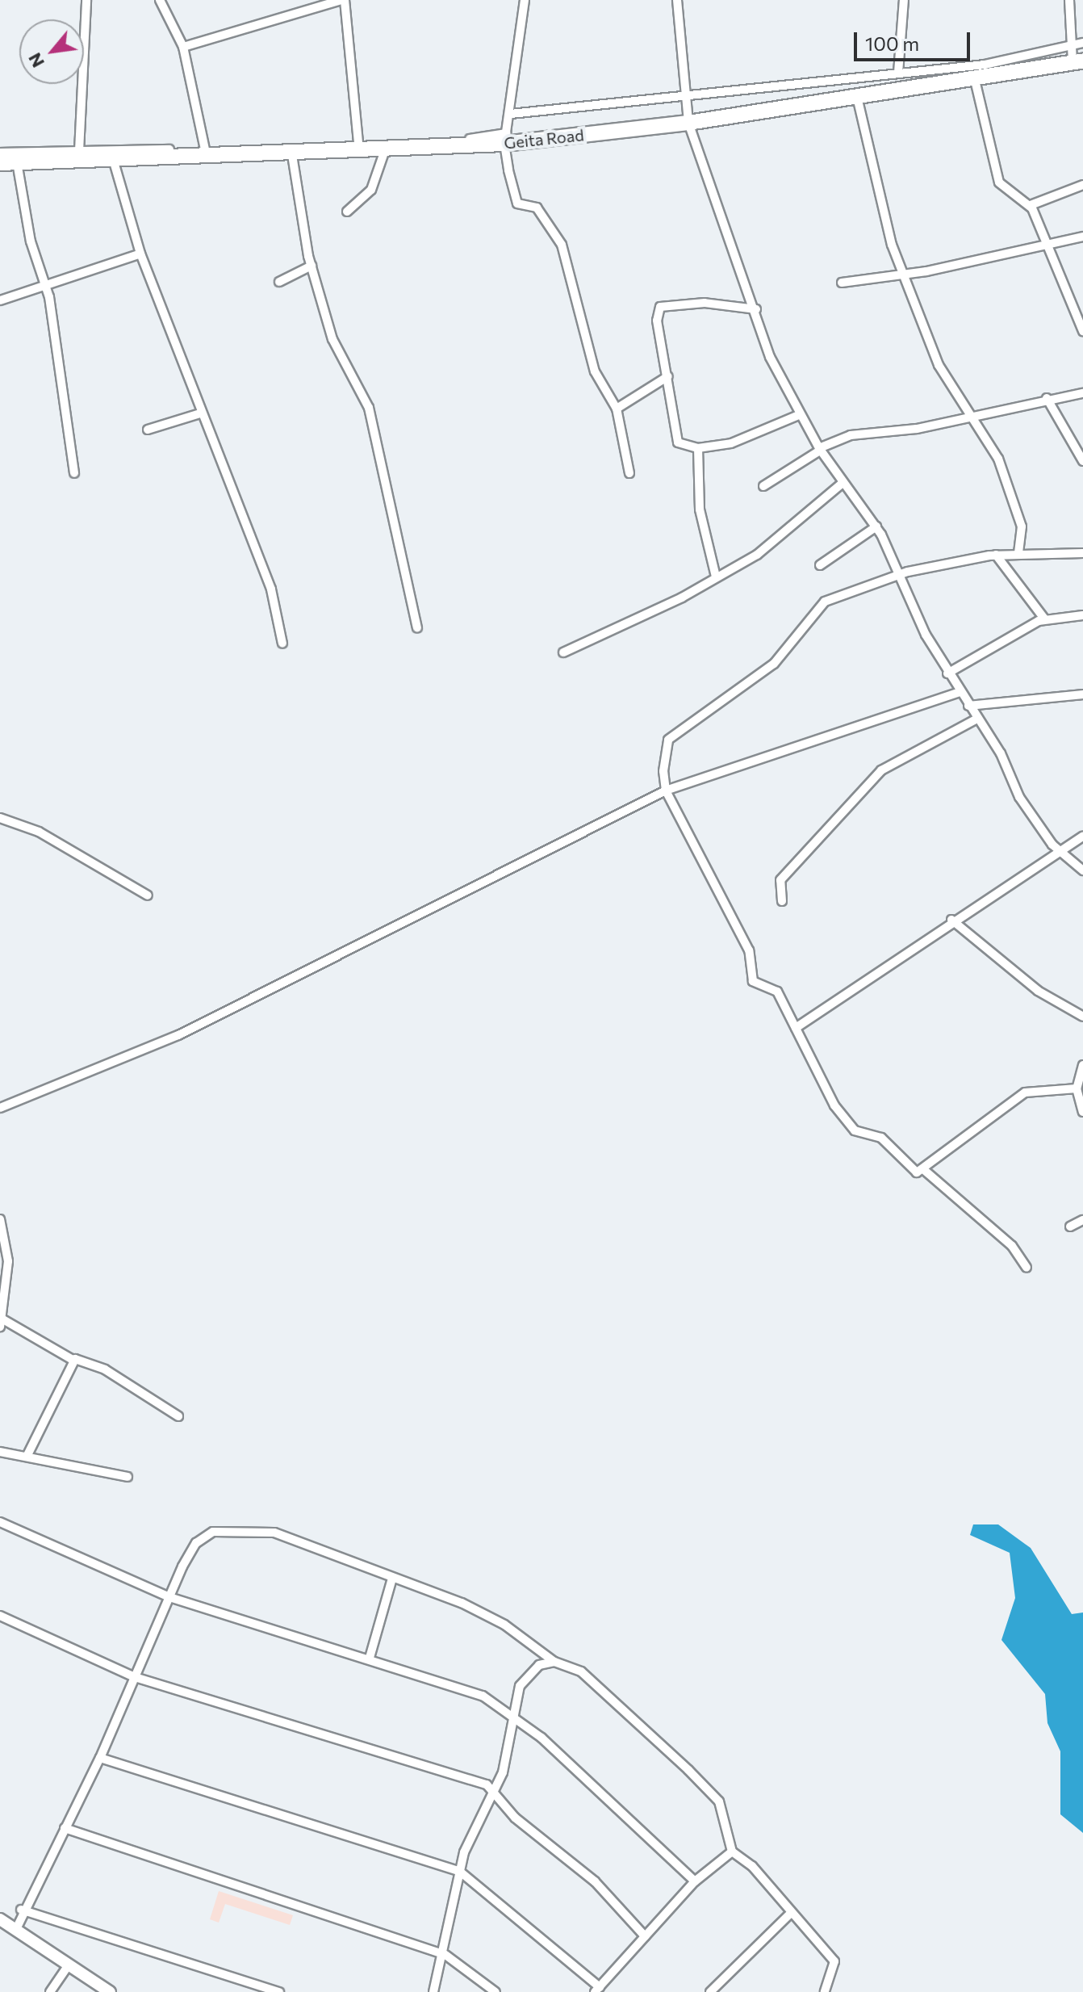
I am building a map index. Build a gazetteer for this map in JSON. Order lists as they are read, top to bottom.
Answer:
{
  "streets": {
    "highway": ["Geita Road"]
  },
  "scale_bar": "100 m",
  "north": "bottom left"
}
